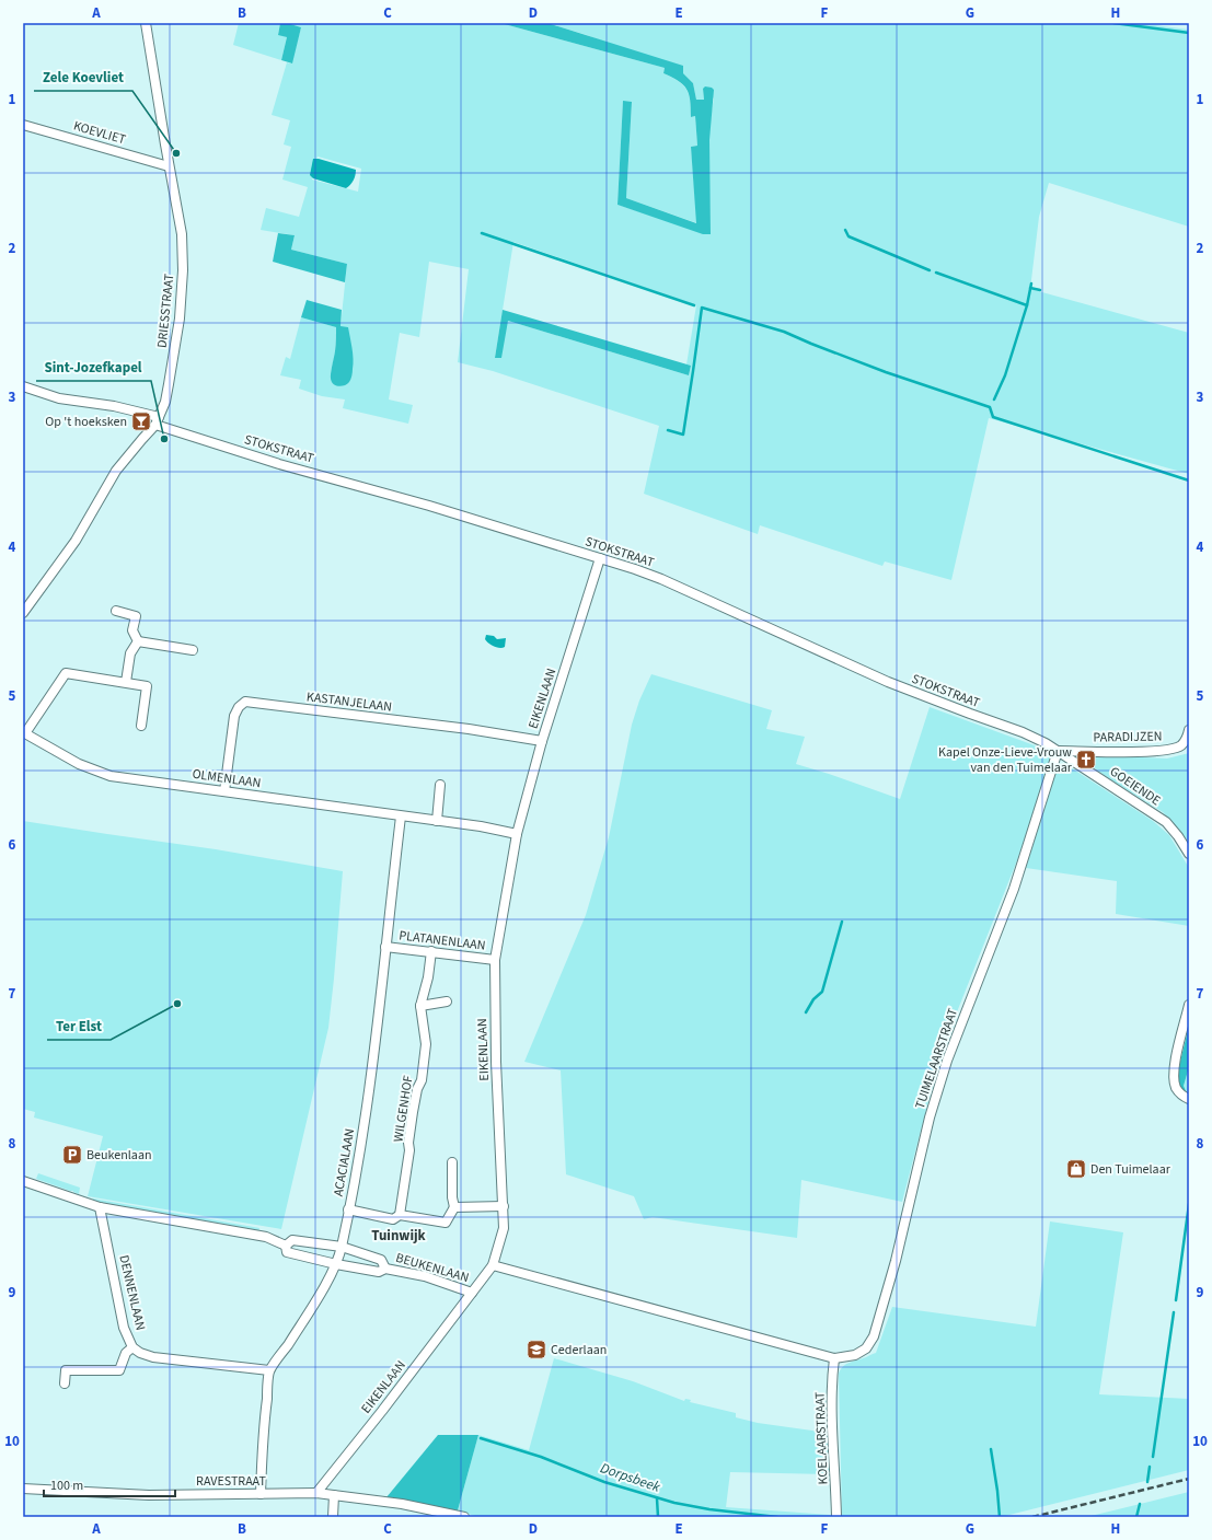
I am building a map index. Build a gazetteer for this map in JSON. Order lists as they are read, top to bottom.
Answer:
{
  "streets": {
    "street": [
      "KOEVLIET",
      "DRIESSTRAAT",
      "STOKSTRAAT",
      "EIKENLAAN",
      "KASTANJELAAN",
      "PARADIJZEN",
      "OLMENLAAN",
      "GOEIENDE",
      "PLATANENLAAN",
      "TUIMELAARSTRAAT",
      "WILGENHOF",
      "ACACIALAAN",
      "BEUKENLAAN",
      "DENNENLAAN",
      "KOELAARSTRAAT",
      "RAVESTRAAT"
    ]
  },
  "crossings": [
    ["KOEVLIET", "DRIESSTRAAT"],
    ["DRIESSTRAAT", "STOKSTRAAT"],
    ["STOKSTRAAT", "EIKENLAAN"],
    ["STOKSTRAAT", "PARADIJZEN"],
    ["STOKSTRAAT", "GOEIENDE"],
    ["STOKSTRAAT", "TUIMELAARSTRAAT"],
    ["EIKENLAAN", "KASTANJELAAN"],
    ["EIKENLAAN", "OLMENLAAN"],
    ["EIKENLAAN", "PLATANENLAAN"],
    ["EIKENLAAN", "BEUKENLAAN"],
    ["EIKENLAAN", "RAVESTRAAT"],
    ["KASTANJELAAN", "OLMENLAAN"],
    ["PARADIJZEN", "GOEIENDE"],
    ["PARADIJZEN", "TUIMELAARSTRAAT"],
    ["OLMENLAAN", "ACACIALAAN"],
    ["GOEIENDE", "TUIMELAARSTRAAT"],
    ["PLATANENLAAN", "WILGENHOF"],
    ["PLATANENLAAN", "ACACIALAAN"],
    ["TUIMELAARSTRAAT", "KOELAARSTRAAT"],
    ["ACACIALAAN", "BEUKENLAAN"],
    ["ACACIALAAN", "DENNENLAAN"],
    ["ACACIALAAN", "RAVESTRAAT"],
    ["BEUKENLAAN", "DENNENLAAN"]
  ],
  "districts": ["Tuinwijk"],
  "water": ["Dorpsbeek"],
  "places": {
    "other": ["Zele Koevliet", "Sint-Jozefkapel", "Ter Elst"],
    "bar": ["Op 't hoeksken"],
    "church": ["Kapel Onze-Lieve-Vrouw van den Tuimelaar"],
    "parking": ["Beukenlaan"],
    "shop": ["Den Tuimelaar"],
    "school or university": ["Cederlaan"]
  },
  "scale_bar": "100 m",
  "grid": {
    "columns": [
      "A",
      "B",
      "C",
      "D",
      "E",
      "F",
      "G",
      "H"
    ],
    "rows": [
      "1",
      "2",
      "3",
      "4",
      "5",
      "6",
      "7",
      "8",
      "9",
      "10"
    ]
  }
}
